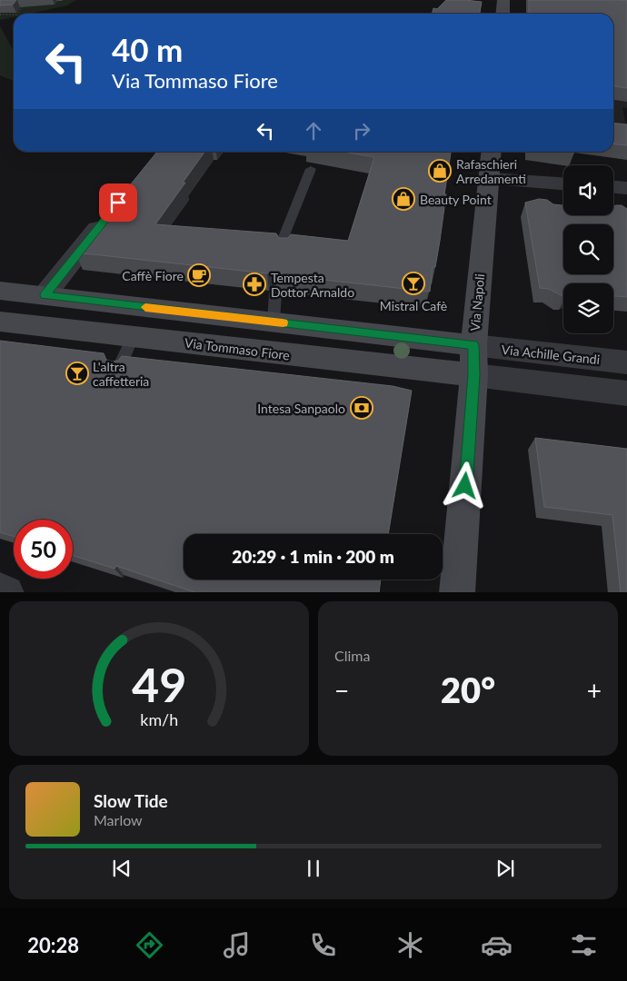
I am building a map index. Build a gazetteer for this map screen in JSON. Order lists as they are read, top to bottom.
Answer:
{
  "streets": {
    "main road": ["Via Napoli", "Via Tommaso Fiore"],
    "street": ["Via Achille Grandi"]
  },
  "crossings": [
    ["Via Napoli", "Via Tommaso Fiore"],
    ["Via Napoli", "Via Achille Grandi"],
    ["Via Tommaso Fiore", "Via Achille Grandi"]
  ],
  "places": {
    "shop": ["Rafaschieri Arredamenti", "Beauty Point"],
    "cafe": ["Caffè Fiore"],
    "bar": ["Mistral Cafè", "L'altra caffetteria"],
    "pharmacy": ["Tempesta Dottor Arnaldo"],
    "bank": ["Intesa Sanpaolo"]
  },
  "page": {
    "turn": ["40 m", "Via Tommaso Fiore"],
    "limit": "50",
    "trip": "20:29 · 1 min · 200 m",
    "tile": "Clima",
    "heat": ["−", "20°", "+"],
    "song": ["Slow Tide", "Marlow"],
    "tabs": "20:28",
    "gauge": ["49", "km/h"]
  }
}
